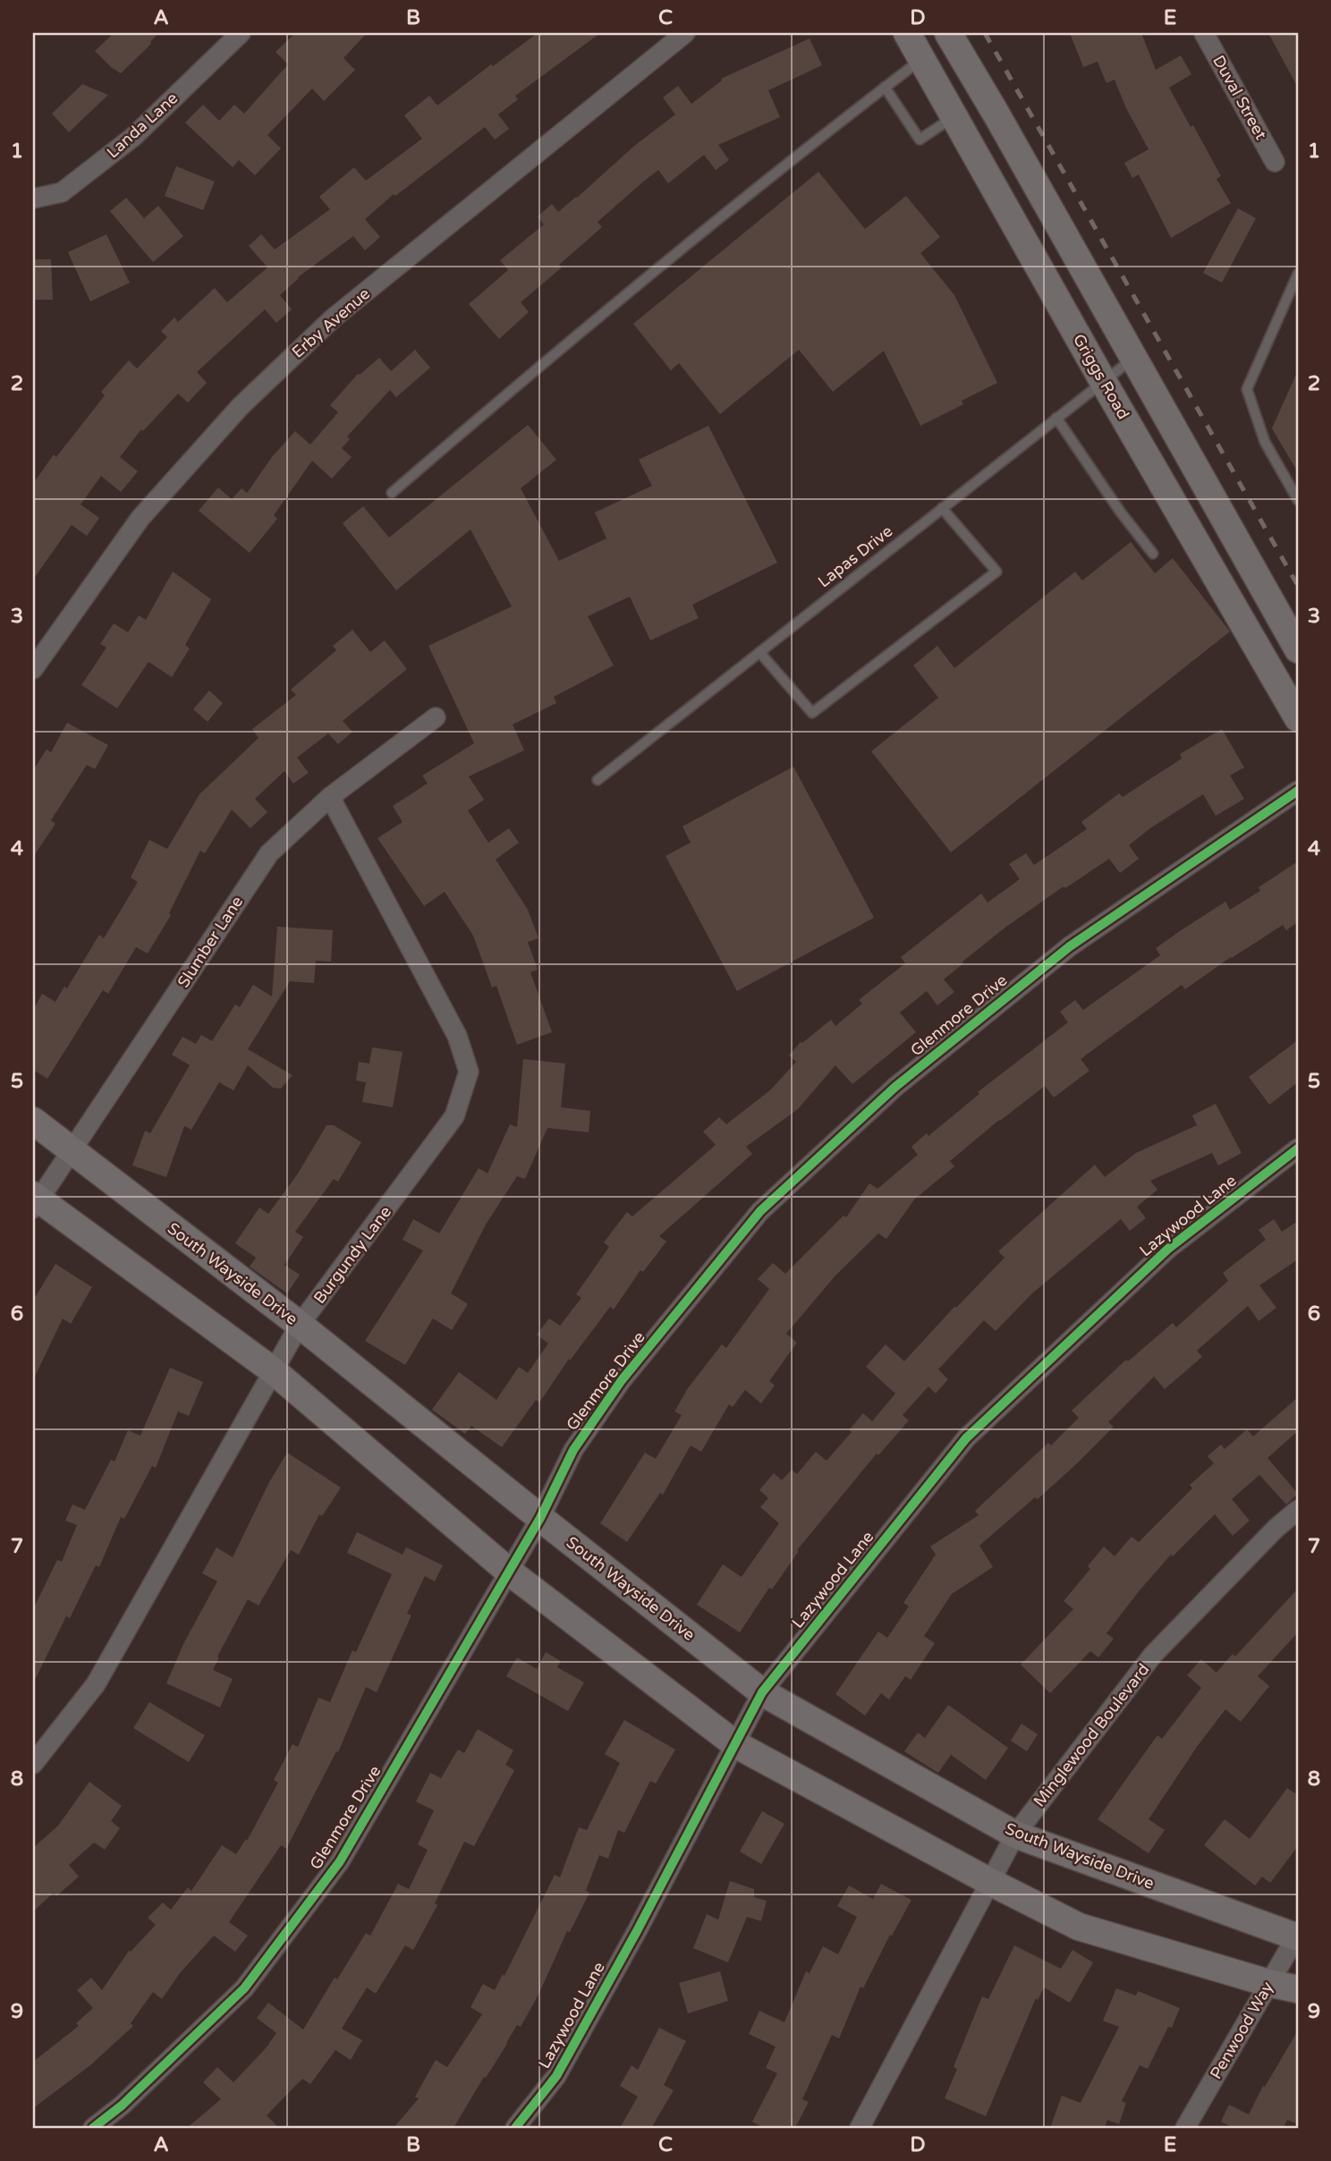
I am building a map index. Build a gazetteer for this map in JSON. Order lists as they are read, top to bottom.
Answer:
{
  "streets": {
    "main road": ["Griggs Road", "South Wayside Drive"],
    "street": [
      "Duval Street",
      "Landa Lane",
      "Erby Avenue",
      "Slumber Lane",
      "Glenmore Drive",
      "Lazywood Lane",
      "Burgundy Lane",
      "Minglewood Boulevard",
      "Penwood Way"
    ],
    "lane": ["Lapas Drive"]
  },
  "crossings": [
    ["Griggs Road", "Lapas Drive"],
    ["Slumber Lane", "Burgundy Lane"],
    ["Slumber Lane", "South Wayside Drive"],
    ["Glenmore Drive", "South Wayside Drive"],
    ["Lazywood Lane", "South Wayside Drive"],
    ["Burgundy Lane", "South Wayside Drive"],
    ["South Wayside Drive", "Minglewood Boulevard"],
    ["South Wayside Drive", "Penwood Way"]
  ],
  "grid": {
    "columns": [
      "A",
      "B",
      "C",
      "D",
      "E"
    ],
    "rows": [
      "1",
      "2",
      "3",
      "4",
      "5",
      "6",
      "7",
      "8",
      "9"
    ]
  }
}
